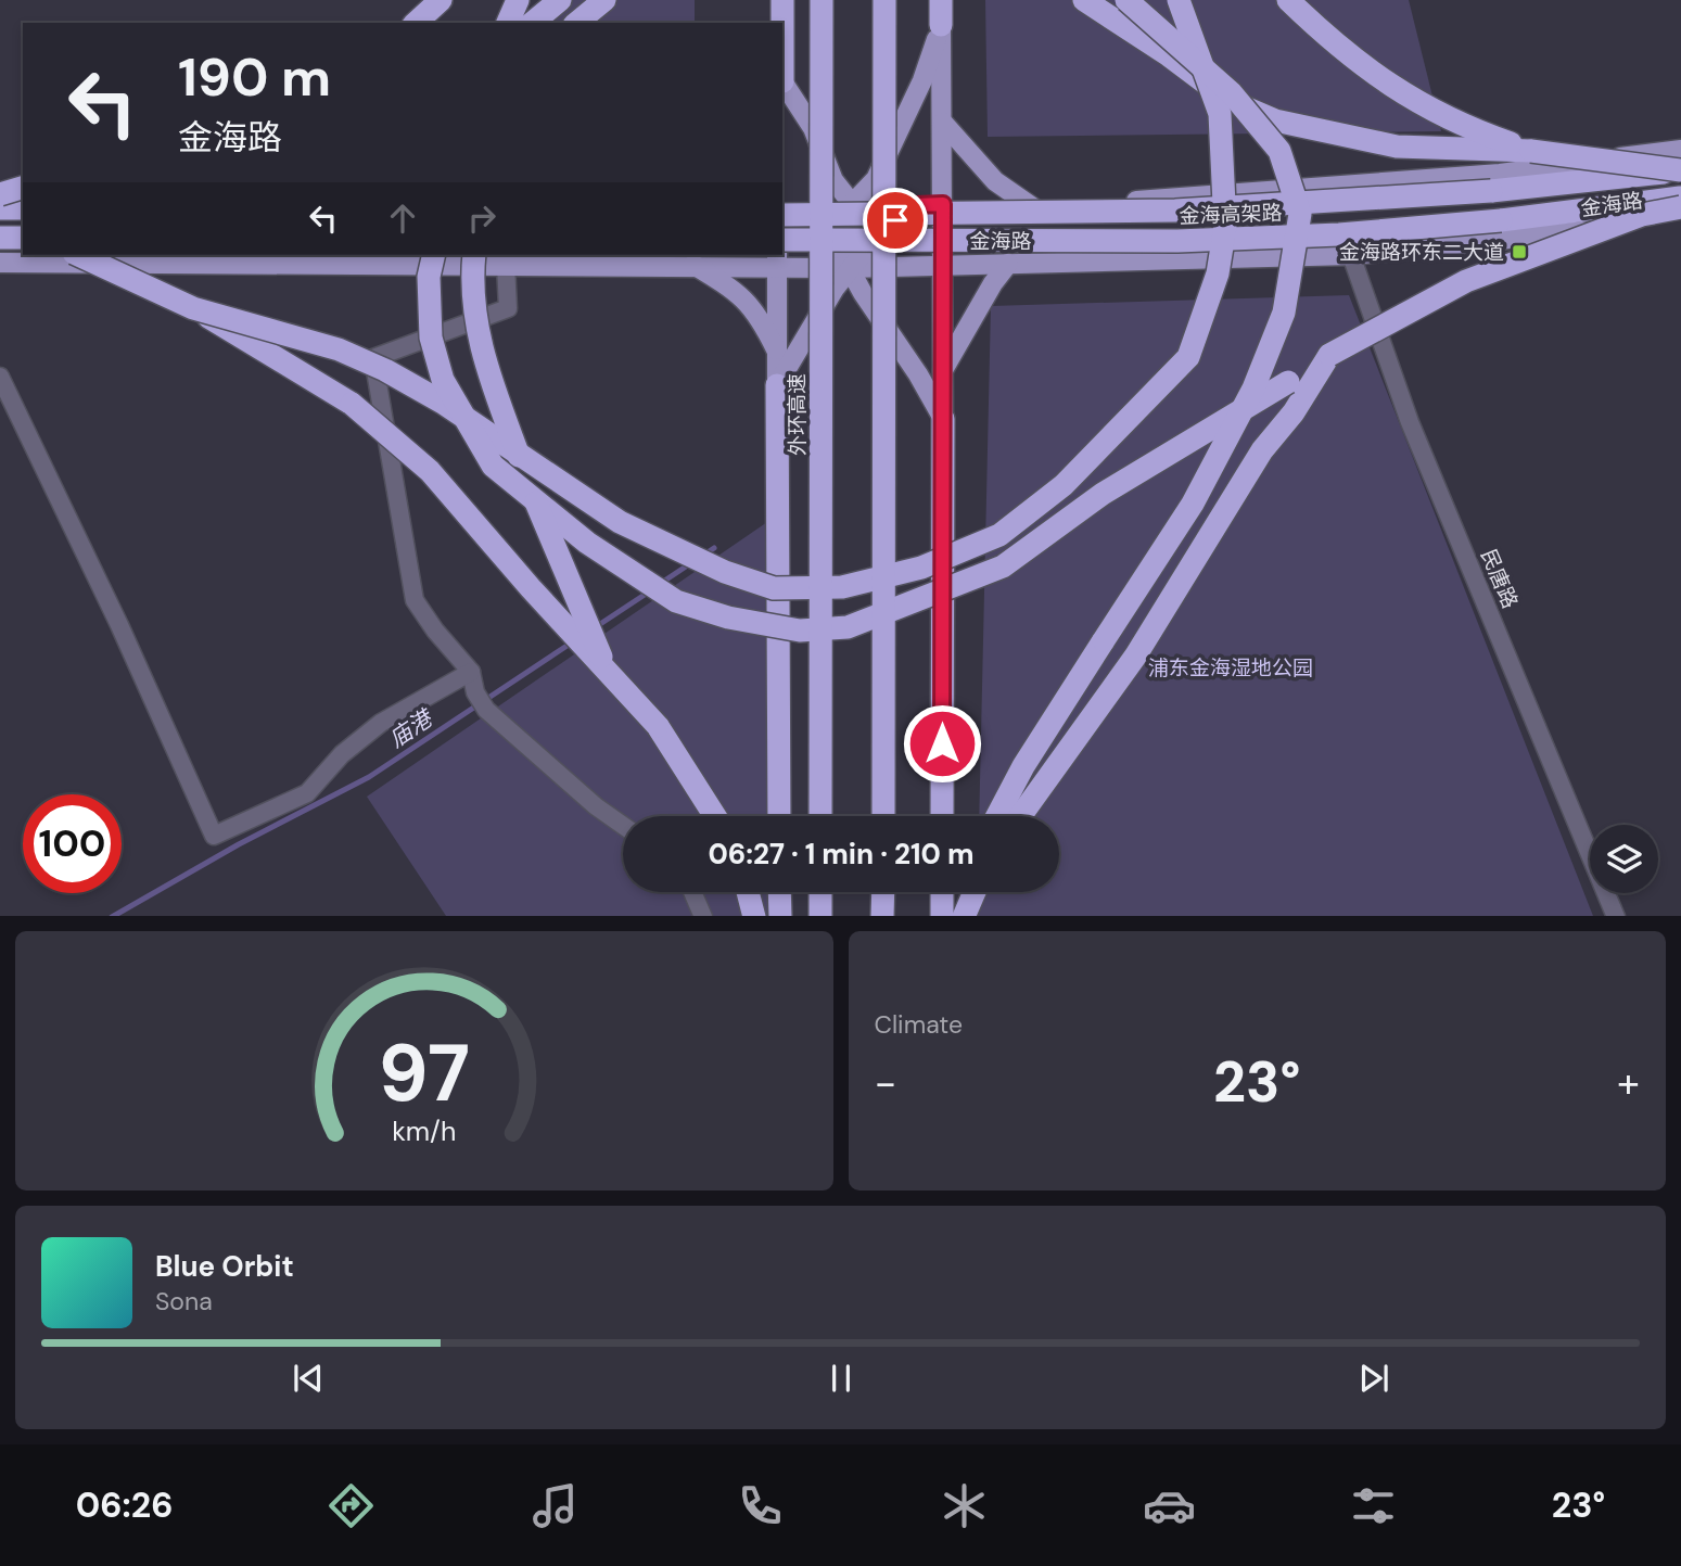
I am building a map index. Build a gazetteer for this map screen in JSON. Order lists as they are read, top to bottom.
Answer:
{
  "streets": {
    "highway": ["金海高架路", "外环高速"],
    "main road": ["金海路"],
    "street": ["民唐路"]
  },
  "crossings": [
    ["金海路", "金海高架路"],
    ["金海路", "民唐路"]
  ],
  "water": ["庙港"],
  "parks": ["浦东金海湿地公园"],
  "places": {
    "transit": ["金海路环东二大道"]
  },
  "page": {
    "turn": ["190 m", "金海路"],
    "limit": "100",
    "trip": "06:27 · 1 min · 210 m",
    "tile": "Climate",
    "heat": ["−", "23°", "+"],
    "song": ["Blue Orbit", "Sona"],
    "tabs": ["06:26", "23°"],
    "gauge": ["97", "km/h"]
  }
}
